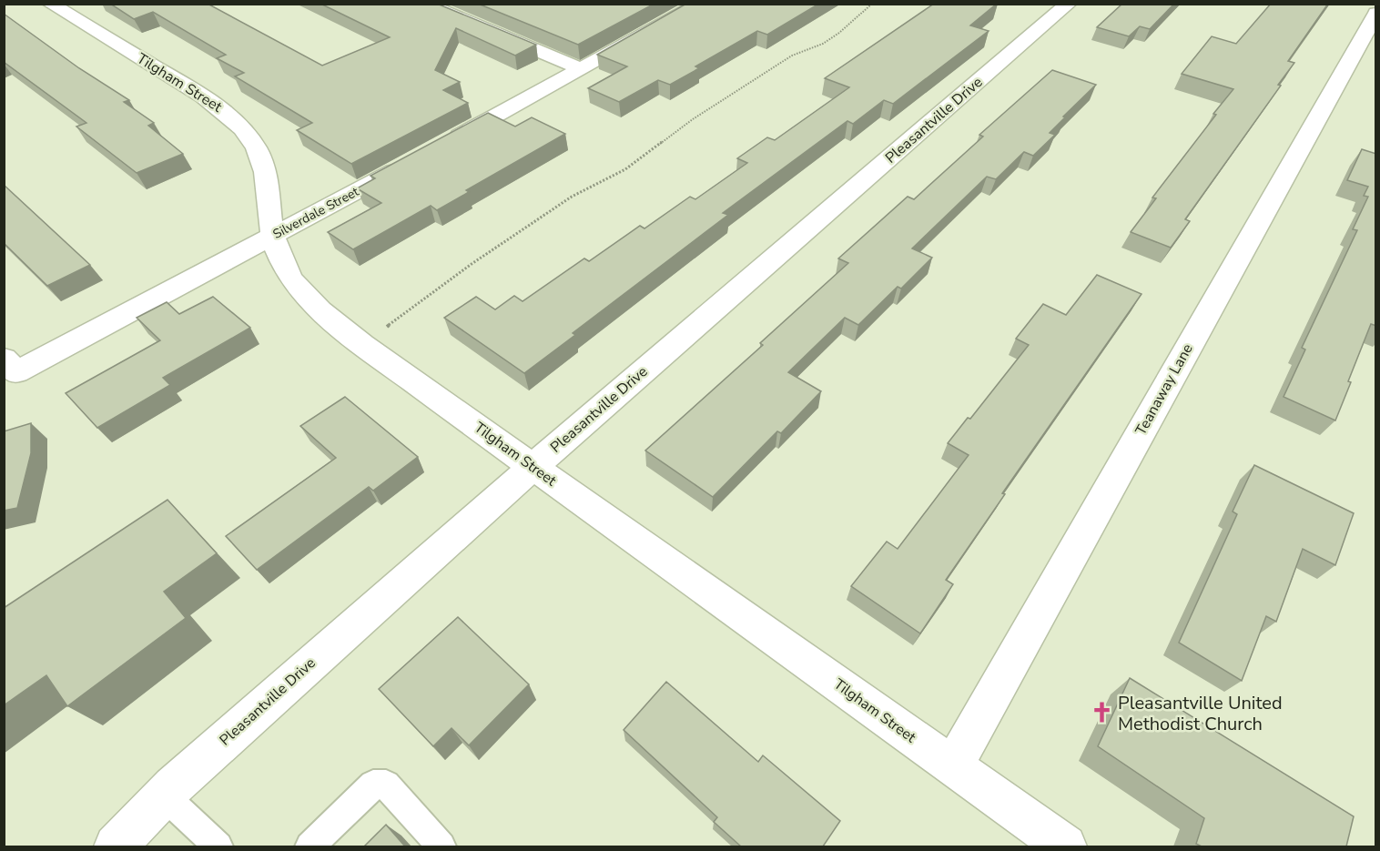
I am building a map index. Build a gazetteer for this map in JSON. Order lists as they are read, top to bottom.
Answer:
{
  "streets": {
    "street": [
      "Tilgham Street",
      "Pleasantville Drive",
      "Silverdale Street",
      "Teanaway Lane"
    ]
  },
  "crossings": [
    ["Tilgham Street", "Pleasantville Drive"],
    ["Tilgham Street", "Silverdale Street"],
    ["Tilgham Street", "Teanaway Lane"]
  ],
  "places": {
    "church": ["Pleasantville United Methodist Church"]
  }
}
